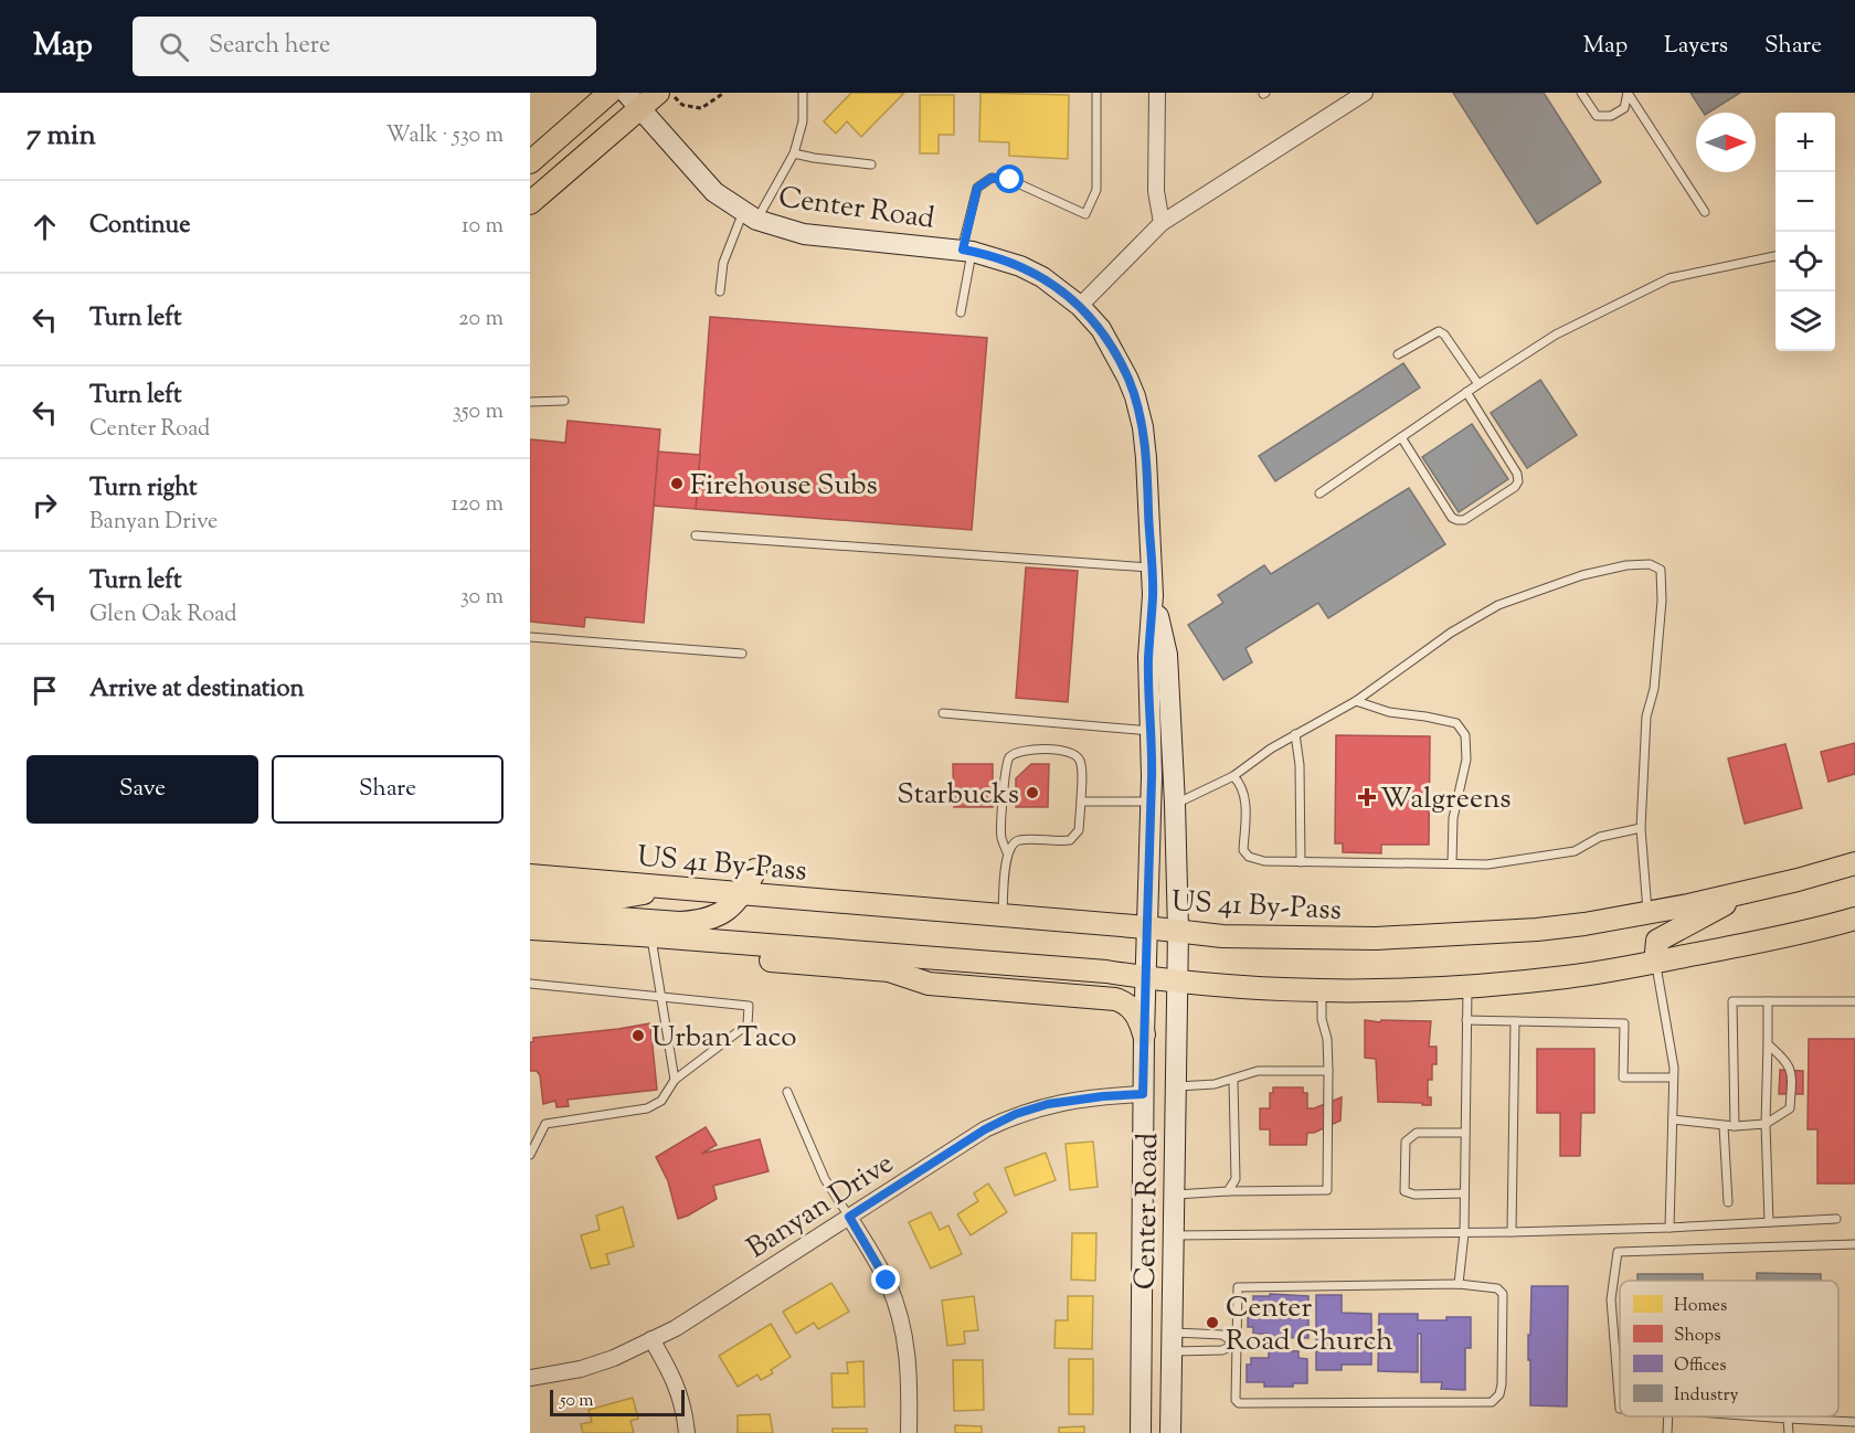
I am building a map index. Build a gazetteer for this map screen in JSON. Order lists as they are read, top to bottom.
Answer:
{
  "streets": {
    "main road": ["US 41 By-Pass"],
    "street": ["Center Road", "Banyan Drive"]
  },
  "crossings": [
    ["Center Road", "US 41 By-Pass"],
    ["Center Road", "Banyan Drive"]
  ],
  "places": {
    "other": [
      "Firehouse Subs",
      "Starbucks",
      "Urban Taco",
      "Center Road Church"
    ],
    "health": ["Walgreens"]
  },
  "legend": [
    "Homes",
    "Shops",
    "Offices",
    "Industry"
  ],
  "scale_bar": "50 m",
  "north": "right",
  "page": {
    "header": "Map",
    "search": "Search here",
    "nav": ["Map", "Layers", "Share"],
    "heading": ["7 min", "Walk · 530 m"],
    "map_buttons": ["+", "−"],
    "list": [
      ["Continue", "10 m"],
      ["Turn left", "20 m"],
      ["Turn left", "Center Road", "350 m"],
      ["Turn right", "Banyan Drive", "120 m"],
      ["Turn left", "Glen Oak Road", "30 m"],
      "Arrive at destination"
    ],
    "buttons": ["Save", "Share"],
    "scale": "50 m"
  }
}
